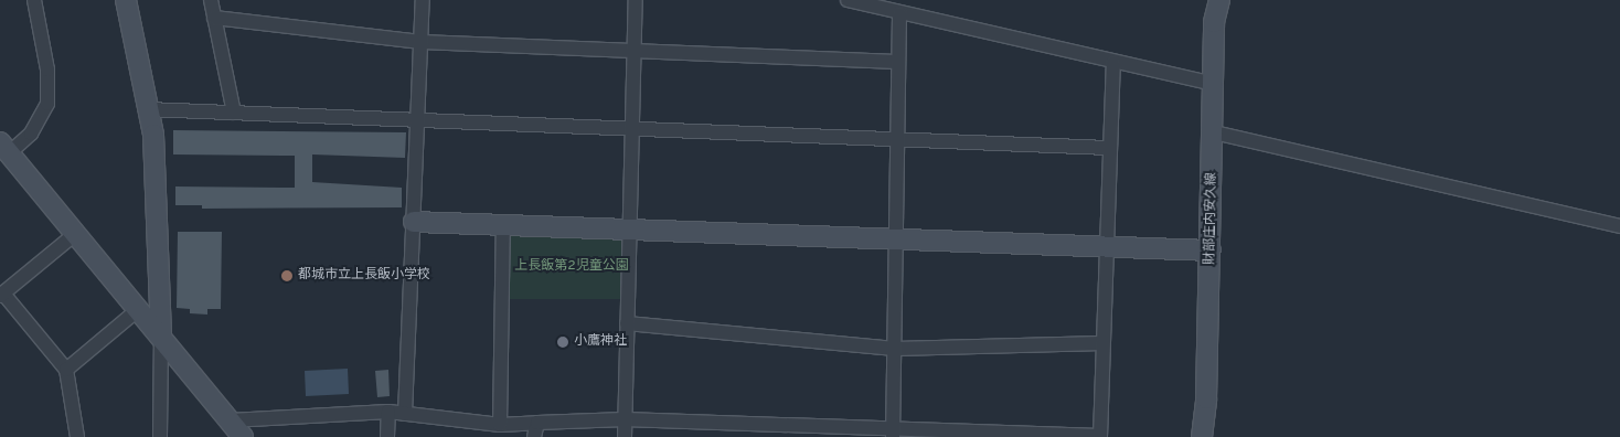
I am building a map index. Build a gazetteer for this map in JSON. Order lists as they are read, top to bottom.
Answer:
{
  "streets": {
    "street": ["財部庄内安久線"]
  },
  "parks": ["上長飯第2児童公園"],
  "places": ["都城市立上長飯小学校", "小鷹神社"]
}
